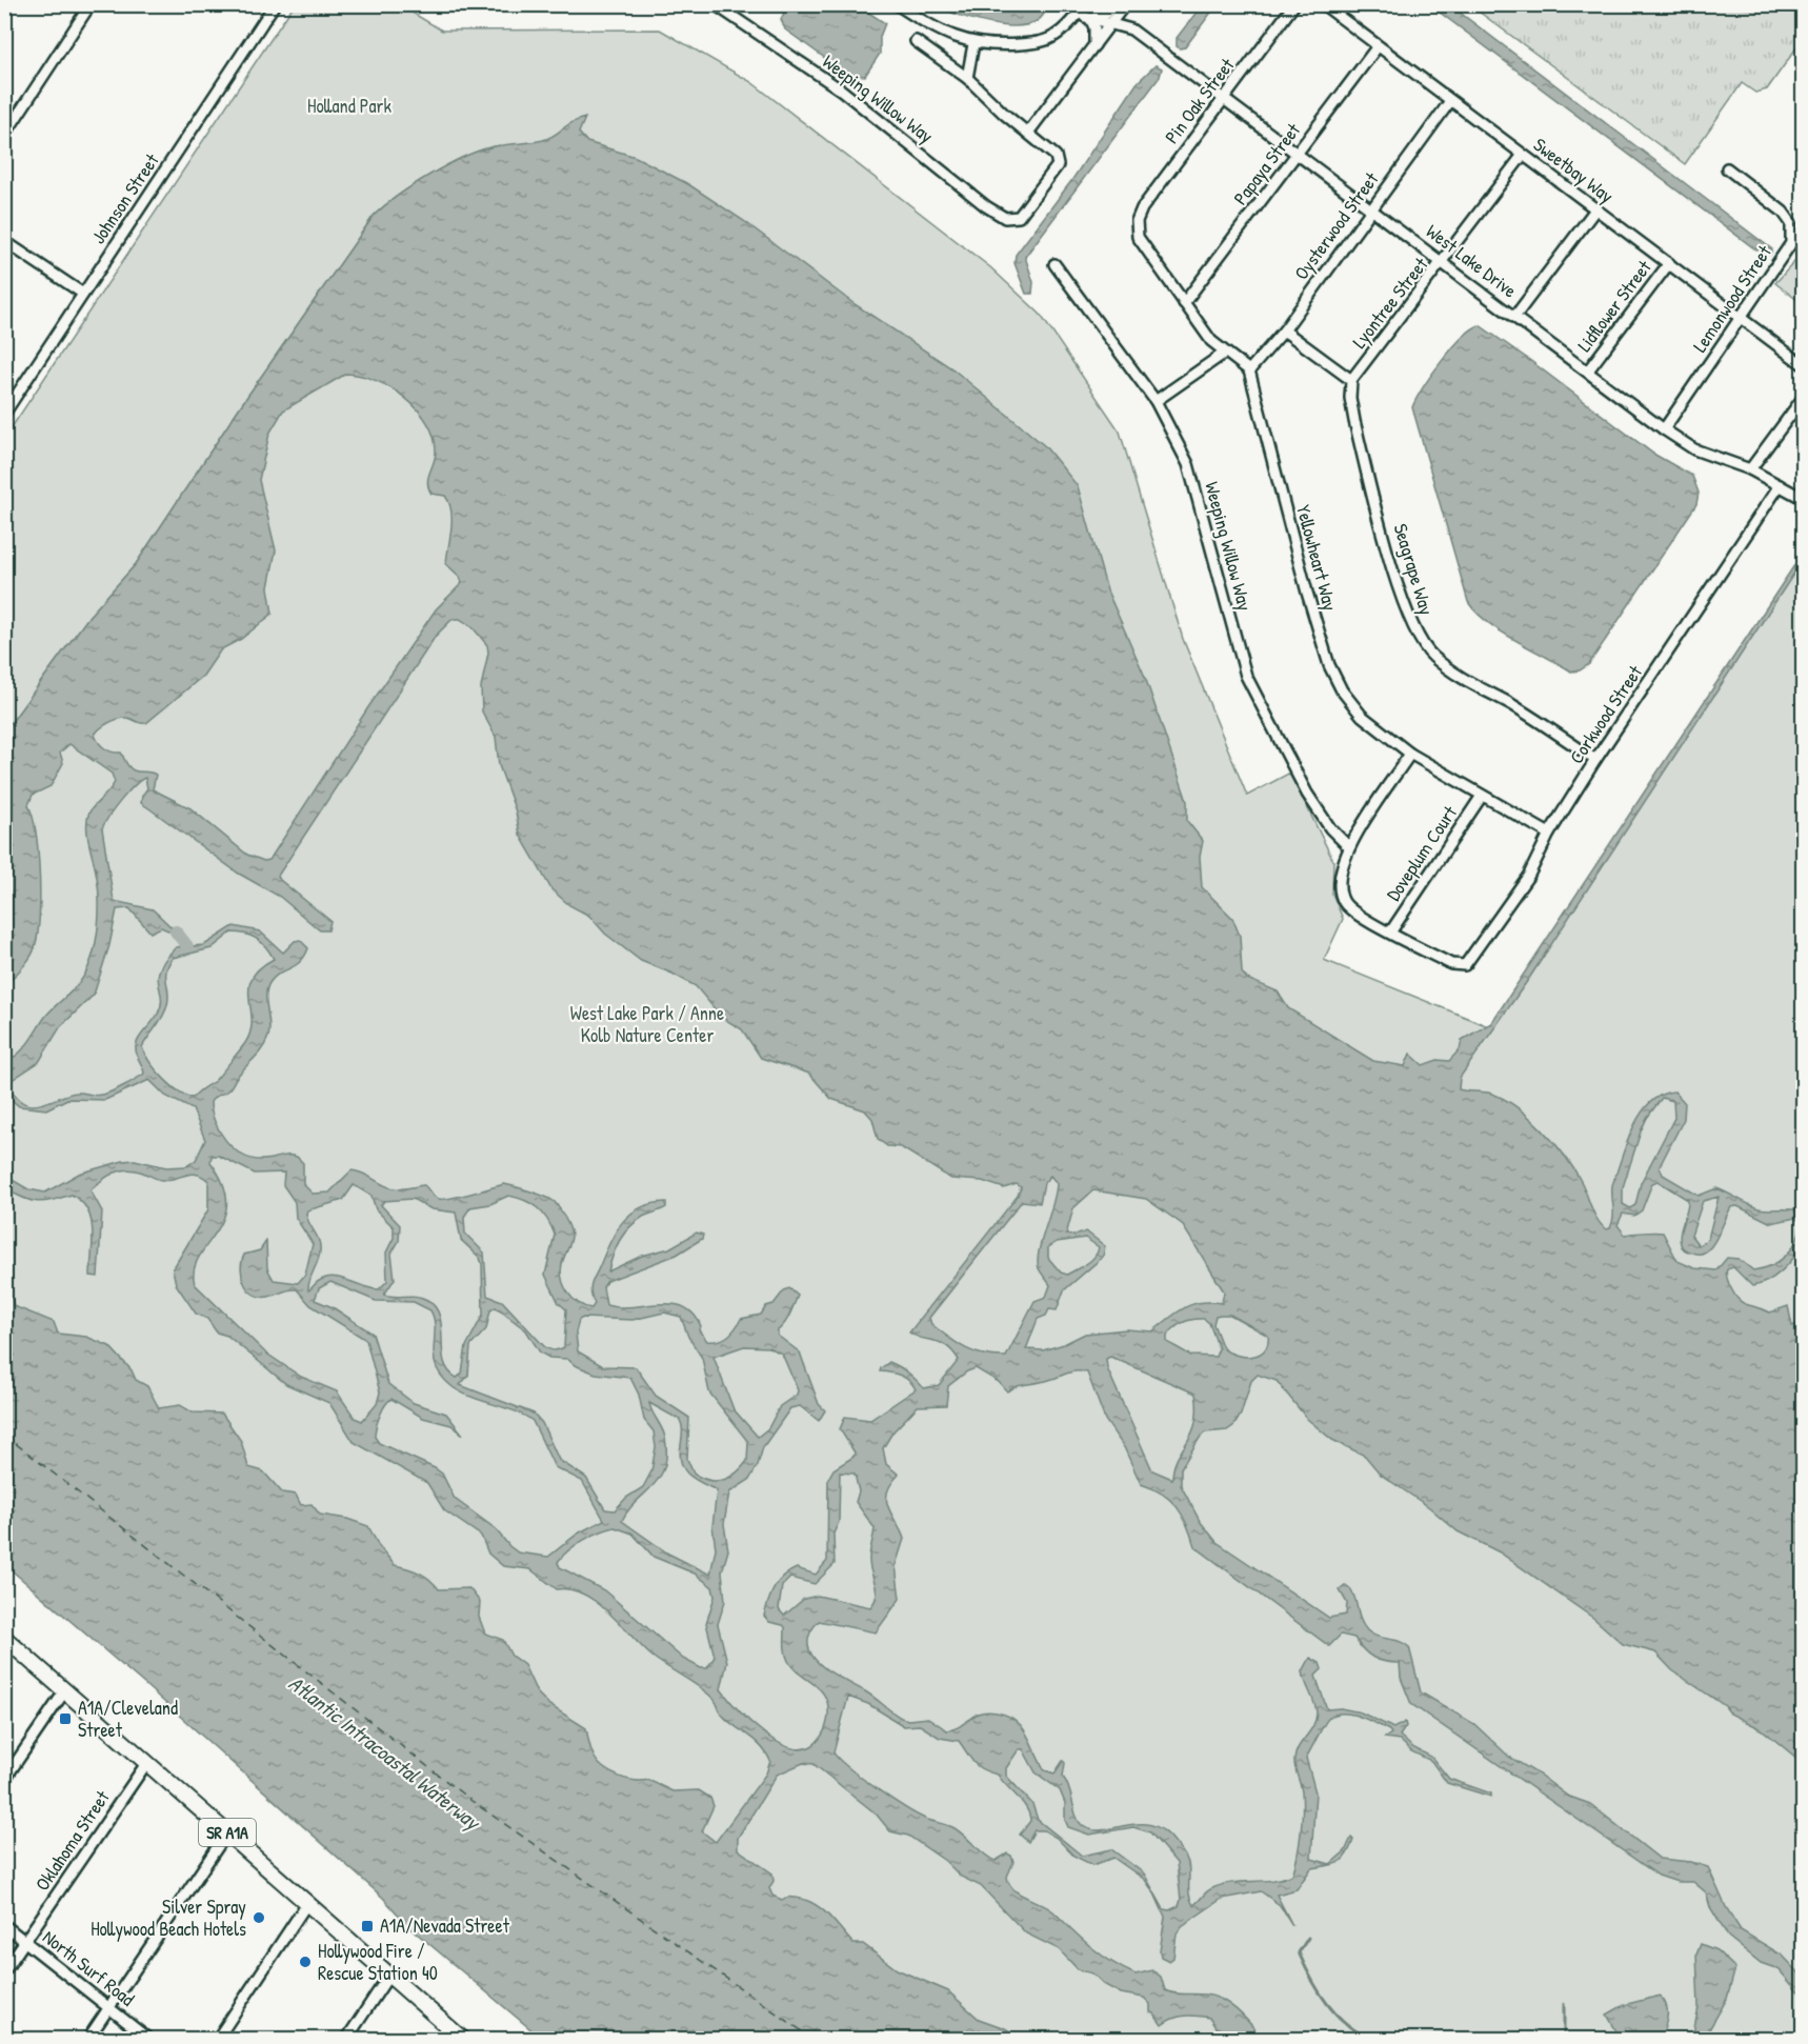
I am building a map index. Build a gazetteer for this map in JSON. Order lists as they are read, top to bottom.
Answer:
{
  "streets": {
    "main road": ["SR A1A"],
    "street": [
      "Weeping Willow Way",
      "Pin Oak Street",
      "Papaya Street",
      "Sweetbay Way",
      "Johnson Street",
      "Oysterwood Street",
      "West Lake Drive",
      "Lemonwood Street",
      "Lyontree Street",
      "Lidflower Street",
      "Yellowheart Way",
      "Seagrape Way",
      "Corkwood Street",
      "Doveplum Court",
      "Oklahoma Street",
      "North Surf Road"
    ]
  },
  "crossings": [
    ["Pin Oak Street", "Papaya Street"],
    ["Pin Oak Street", "West Lake Drive"],
    ["Papaya Street", "Sweetbay Way"],
    ["Papaya Street", "West Lake Drive"],
    ["Sweetbay Way", "Oysterwood Street"],
    ["Sweetbay Way", "Lemonwood Street"],
    ["Sweetbay Way", "Lyontree Street"],
    ["Sweetbay Way", "Lidflower Street"],
    ["Oysterwood Street", "West Lake Drive"],
    ["Oysterwood Street", "Yellowheart Way"],
    ["West Lake Drive", "Lemonwood Street"],
    ["West Lake Drive", "Lyontree Street"],
    ["West Lake Drive", "Lidflower Street"],
    ["West Lake Drive", "Corkwood Street"],
    ["Lyontree Street", "Seagrape Way"],
    ["Yellowheart Way", "Corkwood Street"],
    ["Yellowheart Way", "Doveplum Court"],
    ["Seagrape Way", "Corkwood Street"],
    ["Corkwood Street", "Doveplum Court"],
    ["SR A1A", "Oklahoma Street"],
    ["Oklahoma Street", "North Surf Road"]
  ],
  "water": ["Atlantic Intracoastal Waterway"],
  "parks": ["Holland Park", "West Lake Park / Anne Kolb Nature Center"],
  "places": {
    "transit": ["A1A/Cleveland Street", "A1A/Nevada Street"],
    "other": ["Silver Spray Hollywood Beach Hotels", "Hollywood Fire / Rescue Station 40"]
  }
}
